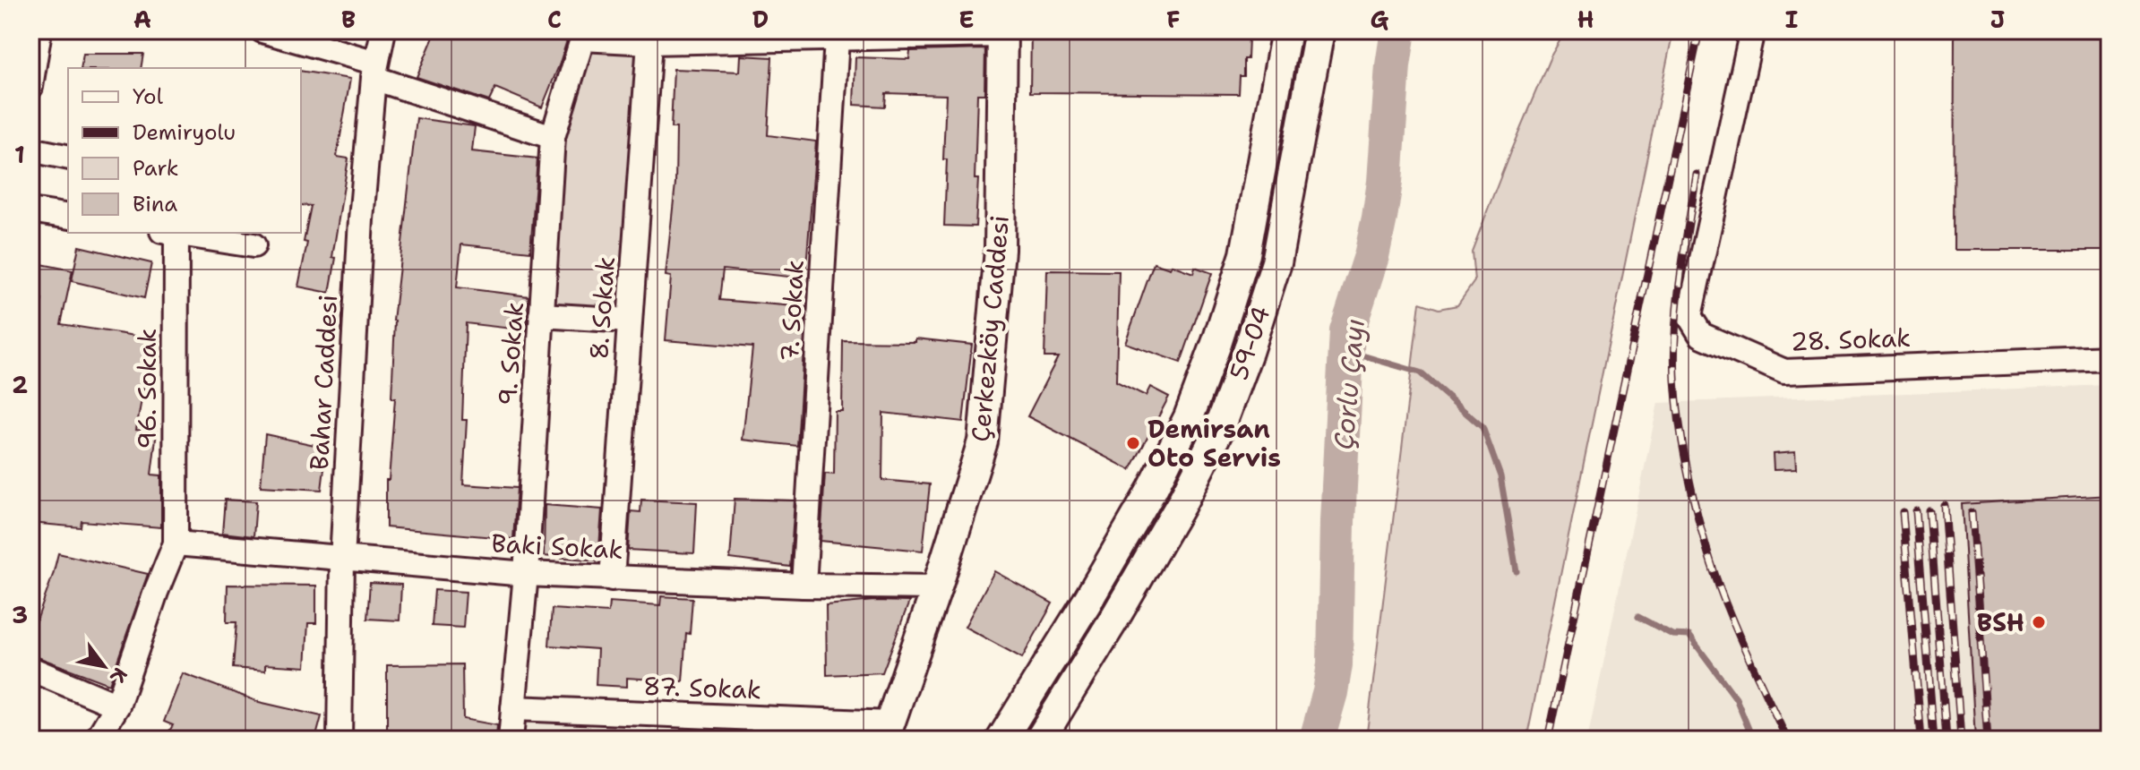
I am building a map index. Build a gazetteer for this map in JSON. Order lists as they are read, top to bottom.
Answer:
{
  "streets": {
    "main road": ["Çerkezköy Caddesi", "59-04"],
    "street": [
      "8. Sokak",
      "7. Sokak",
      "28. Sokak",
      "9. Sokak",
      "Bahar Caddesi",
      "96. Sokak",
      "Baki Sokak",
      "87. Sokak"
    ]
  },
  "crossings": [
    ["8. Sokak", "Baki Sokak"],
    ["7. Sokak", "Baki Sokak"],
    ["Çerkezköy Caddesi", "Baki Sokak"],
    ["Çerkezköy Caddesi", "87. Sokak"],
    ["9. Sokak", "Baki Sokak"],
    ["9. Sokak", "87. Sokak"],
    ["Bahar Caddesi", "Baki Sokak"],
    ["96. Sokak", "Baki Sokak"]
  ],
  "water": ["Çorlu Çayı"],
  "places": ["Demirsan Oto Servis", "BSH"],
  "legend": [
    "Yol",
    "Demiryolu",
    "Park",
    "Bina"
  ],
  "north": "bottom right",
  "grid": {
    "columns": [
      "A",
      "B",
      "C",
      "D",
      "E",
      "F",
      "G",
      "H",
      "I",
      "J"
    ],
    "rows": ["1", "2", "3"]
  }
}
